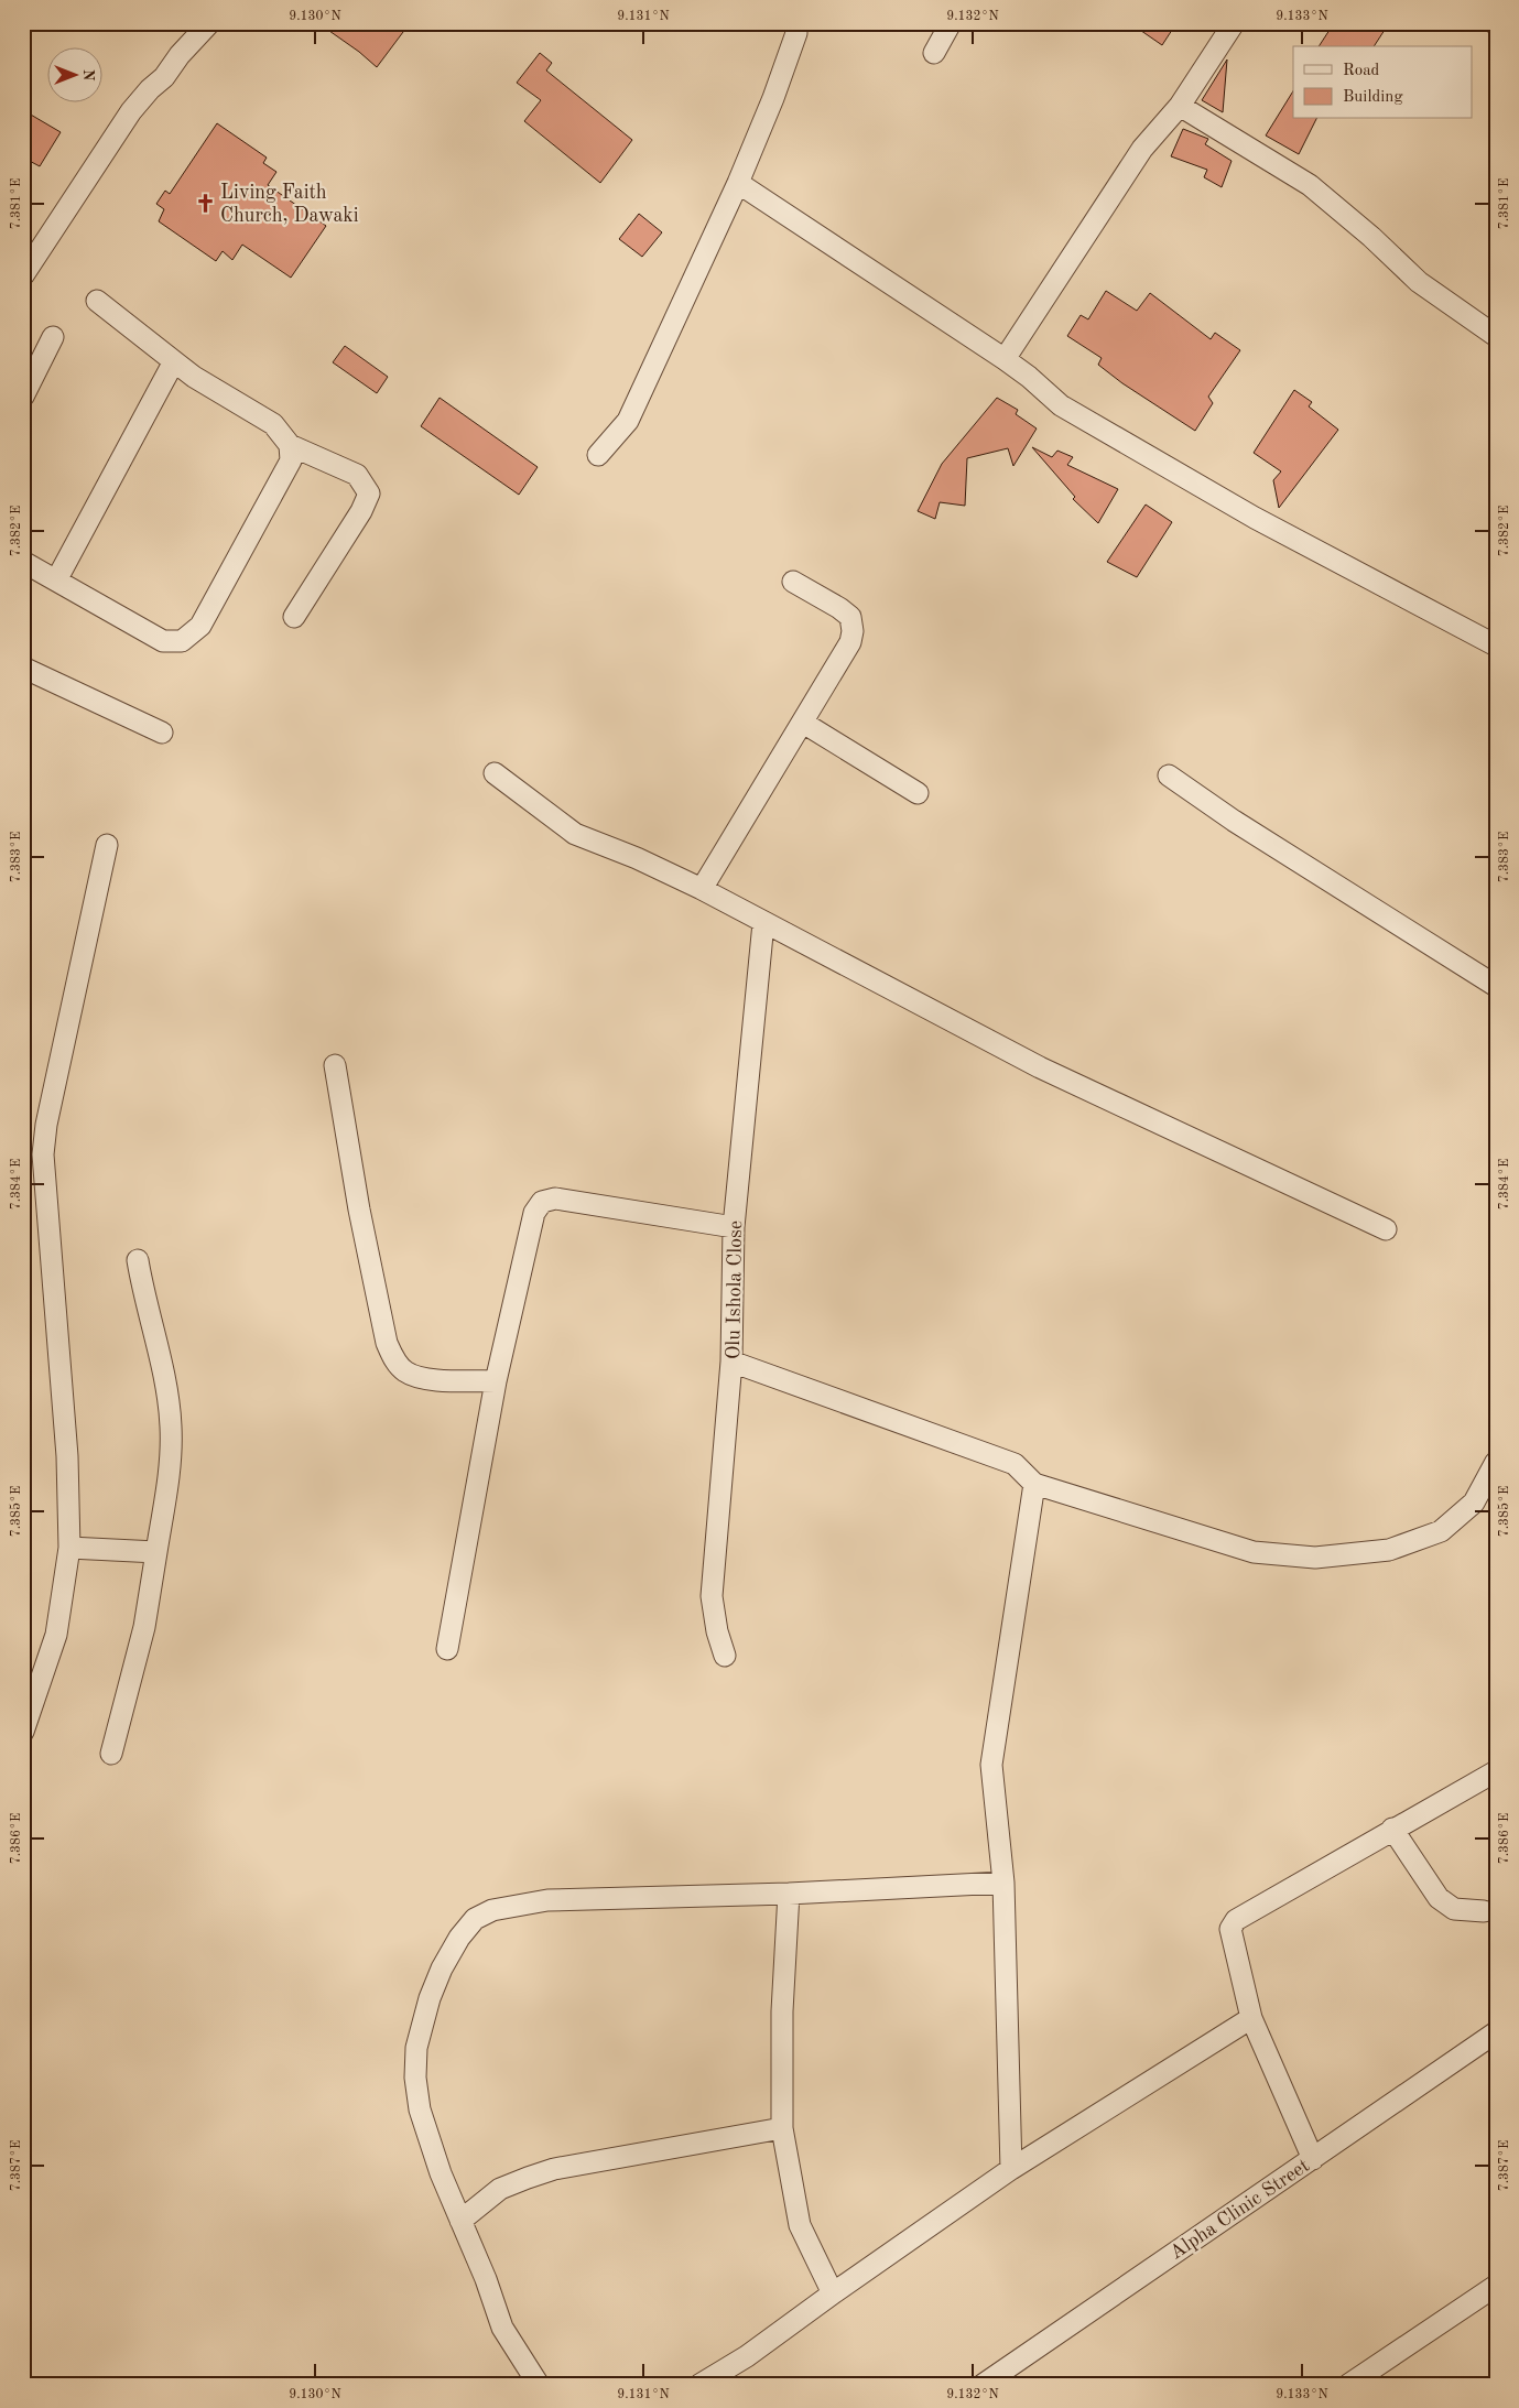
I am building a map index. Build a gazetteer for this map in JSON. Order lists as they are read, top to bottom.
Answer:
{
  "streets": {
    "street": ["Olu Ishola Close", "Alpha Clinic Street"]
  },
  "places": {
    "church": ["Living Faith Church, Dawaki"]
  },
  "legend": ["Road", "Building"],
  "north": "right",
  "coordinates": [
    "9.130°N",
    "9.131°N",
    "9.132°N",
    "9.133°N",
    "7.381°E",
    "7.382°E",
    "7.383°E",
    "7.384°E",
    "7.385°E",
    "7.386°E",
    "7.387°E"
  ]
}
